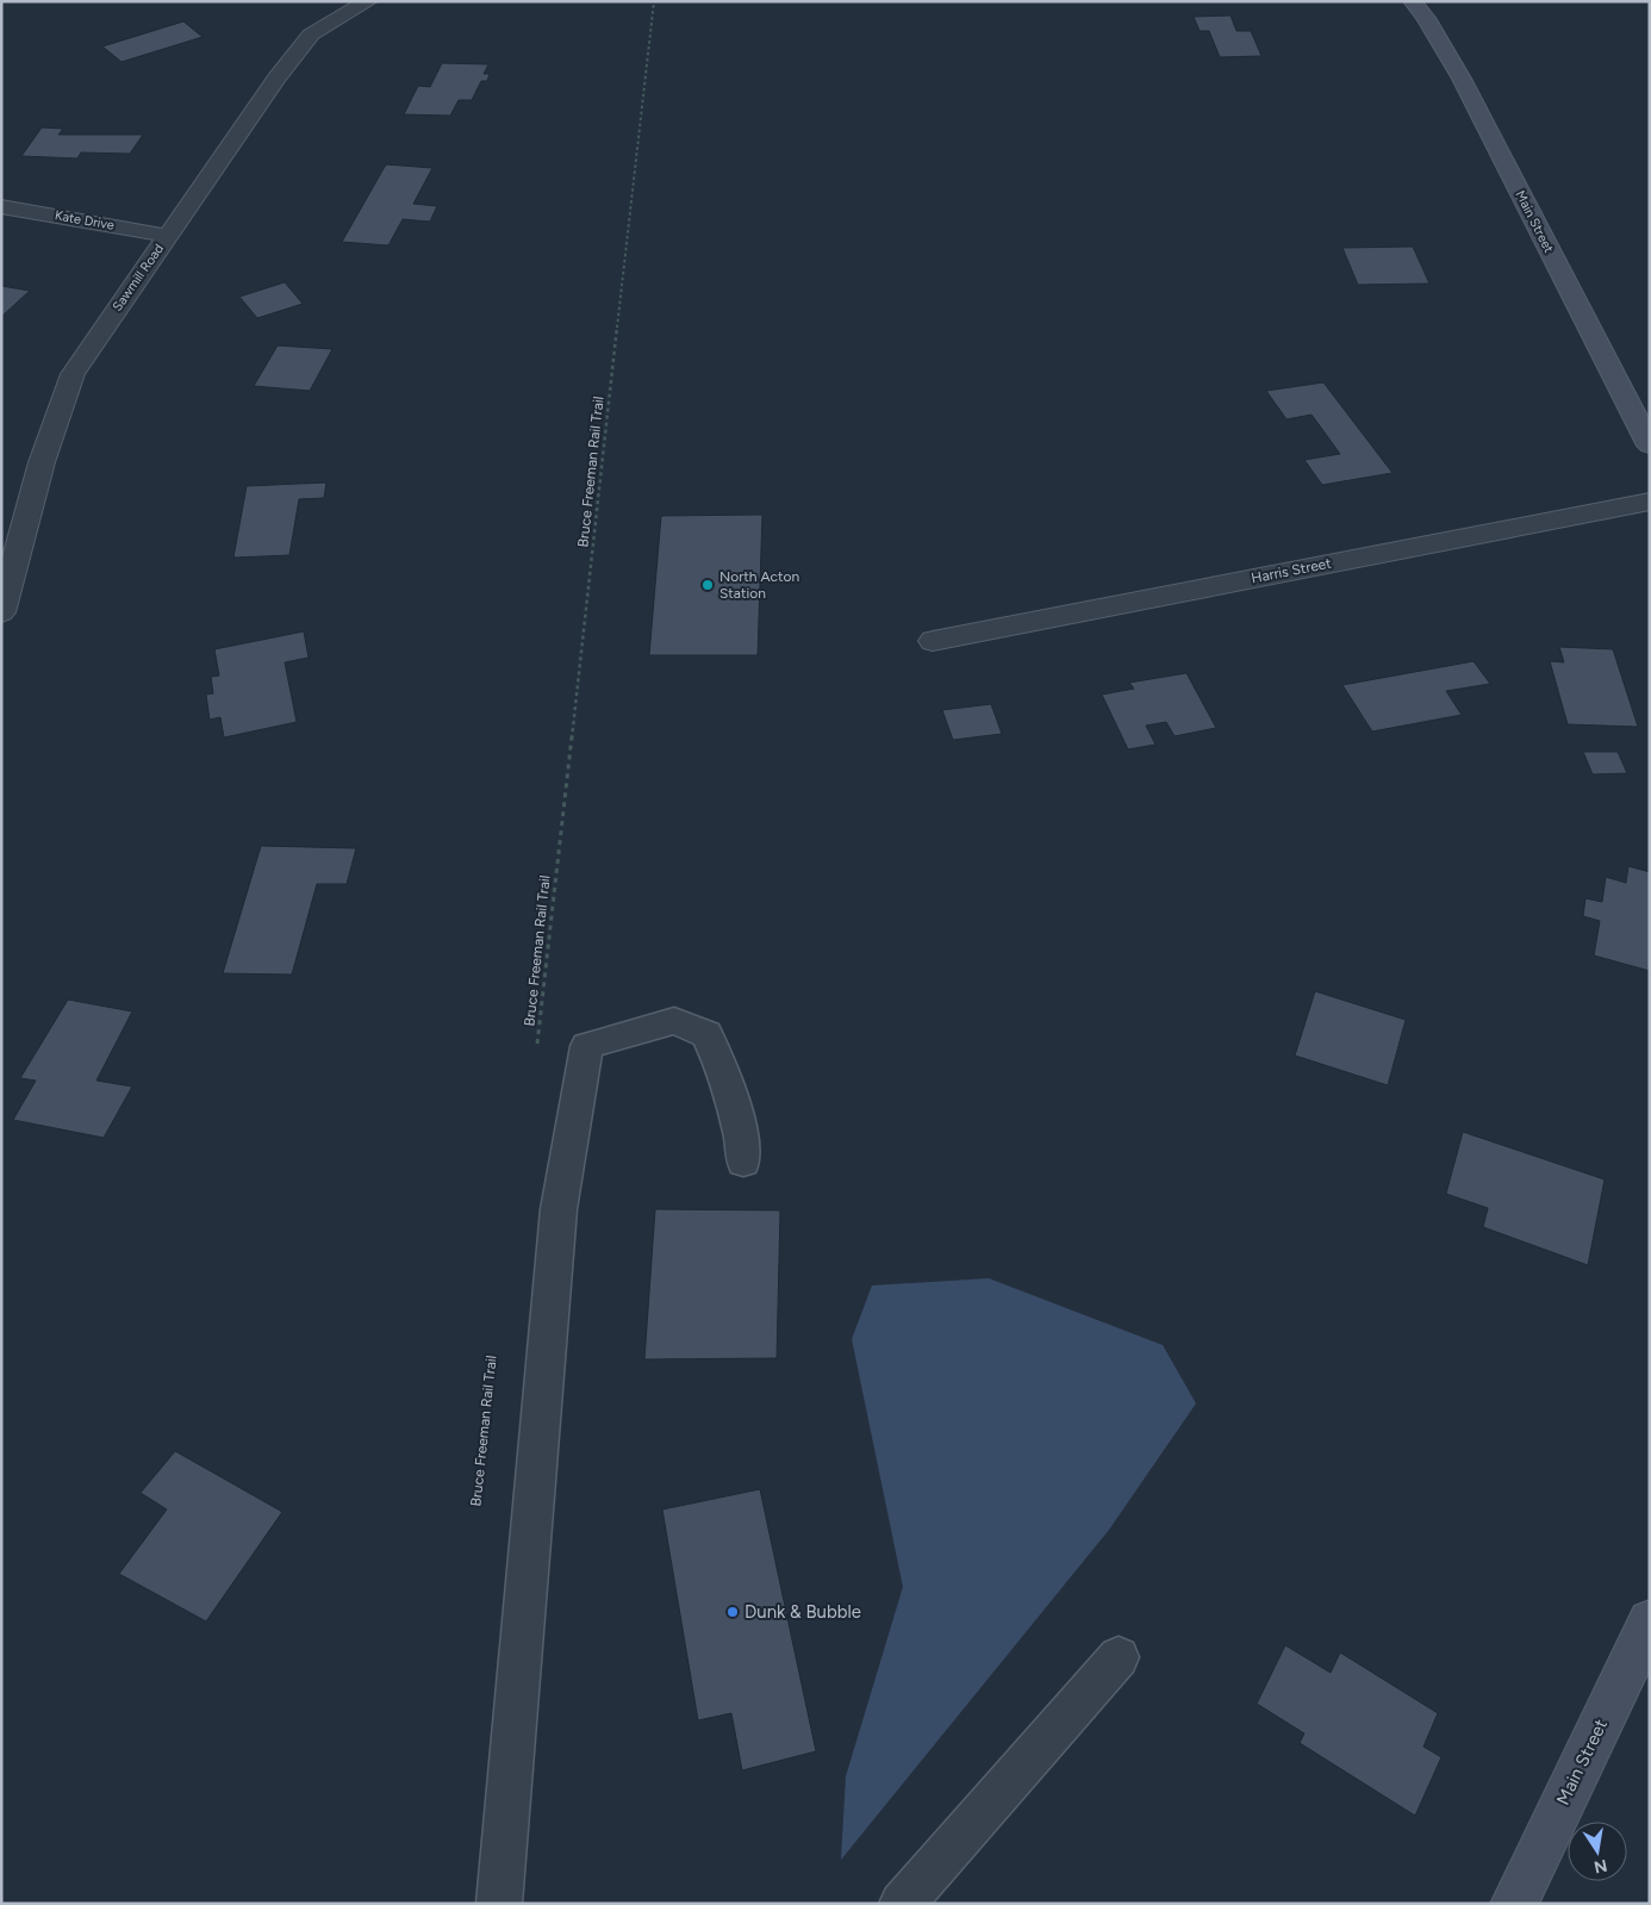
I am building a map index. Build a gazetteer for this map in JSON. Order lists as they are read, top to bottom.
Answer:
{
  "streets": {
    "main road": ["Main Street"],
    "street": ["Kate Drive", "Sawmill Road", "Harris Street"],
    "path": ["Bruce Freeman Rail Trail"]
  },
  "crossings": [
    ["Kate Drive", "Sawmill Road"]
  ],
  "places": ["North Acton Station", "Dunk & Bubble"],
  "north": "bottom"
}
